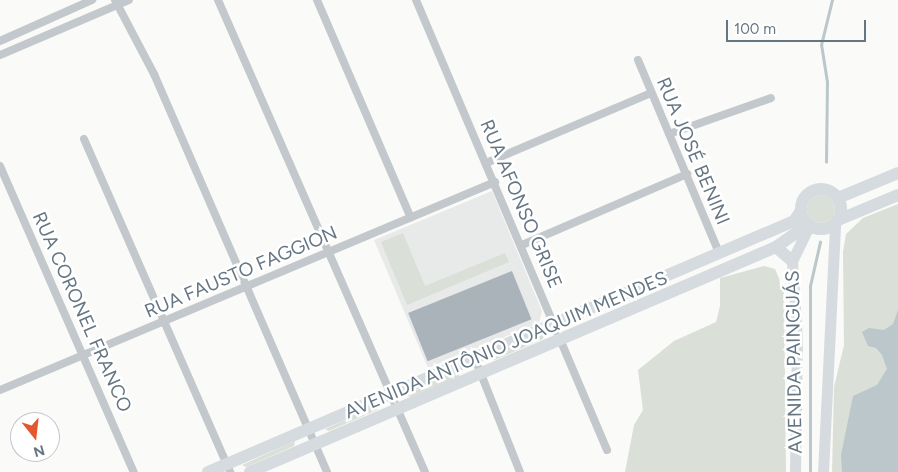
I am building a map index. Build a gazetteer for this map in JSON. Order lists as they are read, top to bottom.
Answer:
{
  "streets": {
    "main road": ["AVENIDA ANTÔNIO JOAQUIM MENDES", "AVENIDA PAINGUÁS"],
    "street": [
      "RUA JOSÉ BENINI",
      "RUA AFONSO GRISE",
      "RUA FAUSTO FAGGION",
      "RUA CORONEL FRANCO"
    ]
  },
  "crossings": [
    ["RUA JOSÉ BENINI", "AVENIDA ANTÔNIO JOAQUIM MENDES"],
    ["RUA AFONSO GRISE", "RUA FAUSTO FAGGION"],
    ["RUA AFONSO GRISE", "AVENIDA ANTÔNIO JOAQUIM MENDES"],
    ["RUA FAUSTO FAGGION", "RUA CORONEL FRANCO"],
    ["AVENIDA ANTÔNIO JOAQUIM MENDES", "AVENIDA PAINGUÁS"]
  ],
  "scale_bar": "100 m",
  "north": "bottom"
}
